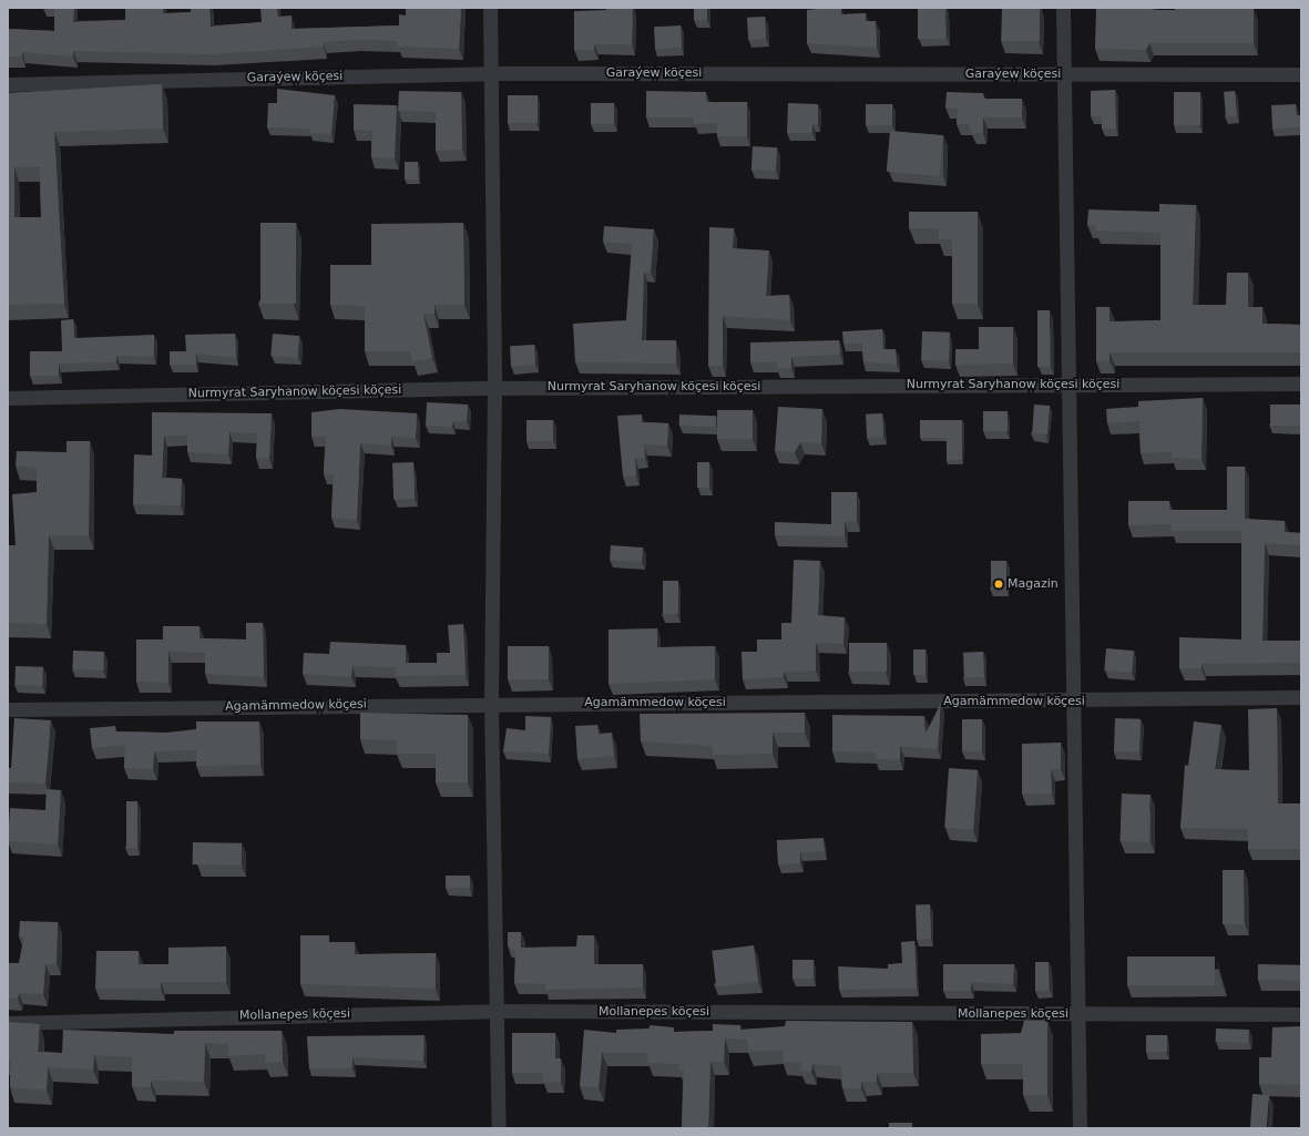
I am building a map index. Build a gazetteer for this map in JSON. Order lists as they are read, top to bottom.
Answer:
{
  "streets": {
    "street": [
      "Garaýew köçesi",
      "Nurmyrat Saryhanow köçesi köçesi",
      "Agamämmedow köçesi",
      "Mollanepes köçesi"
    ]
  },
  "places": ["Magazin"]
}
